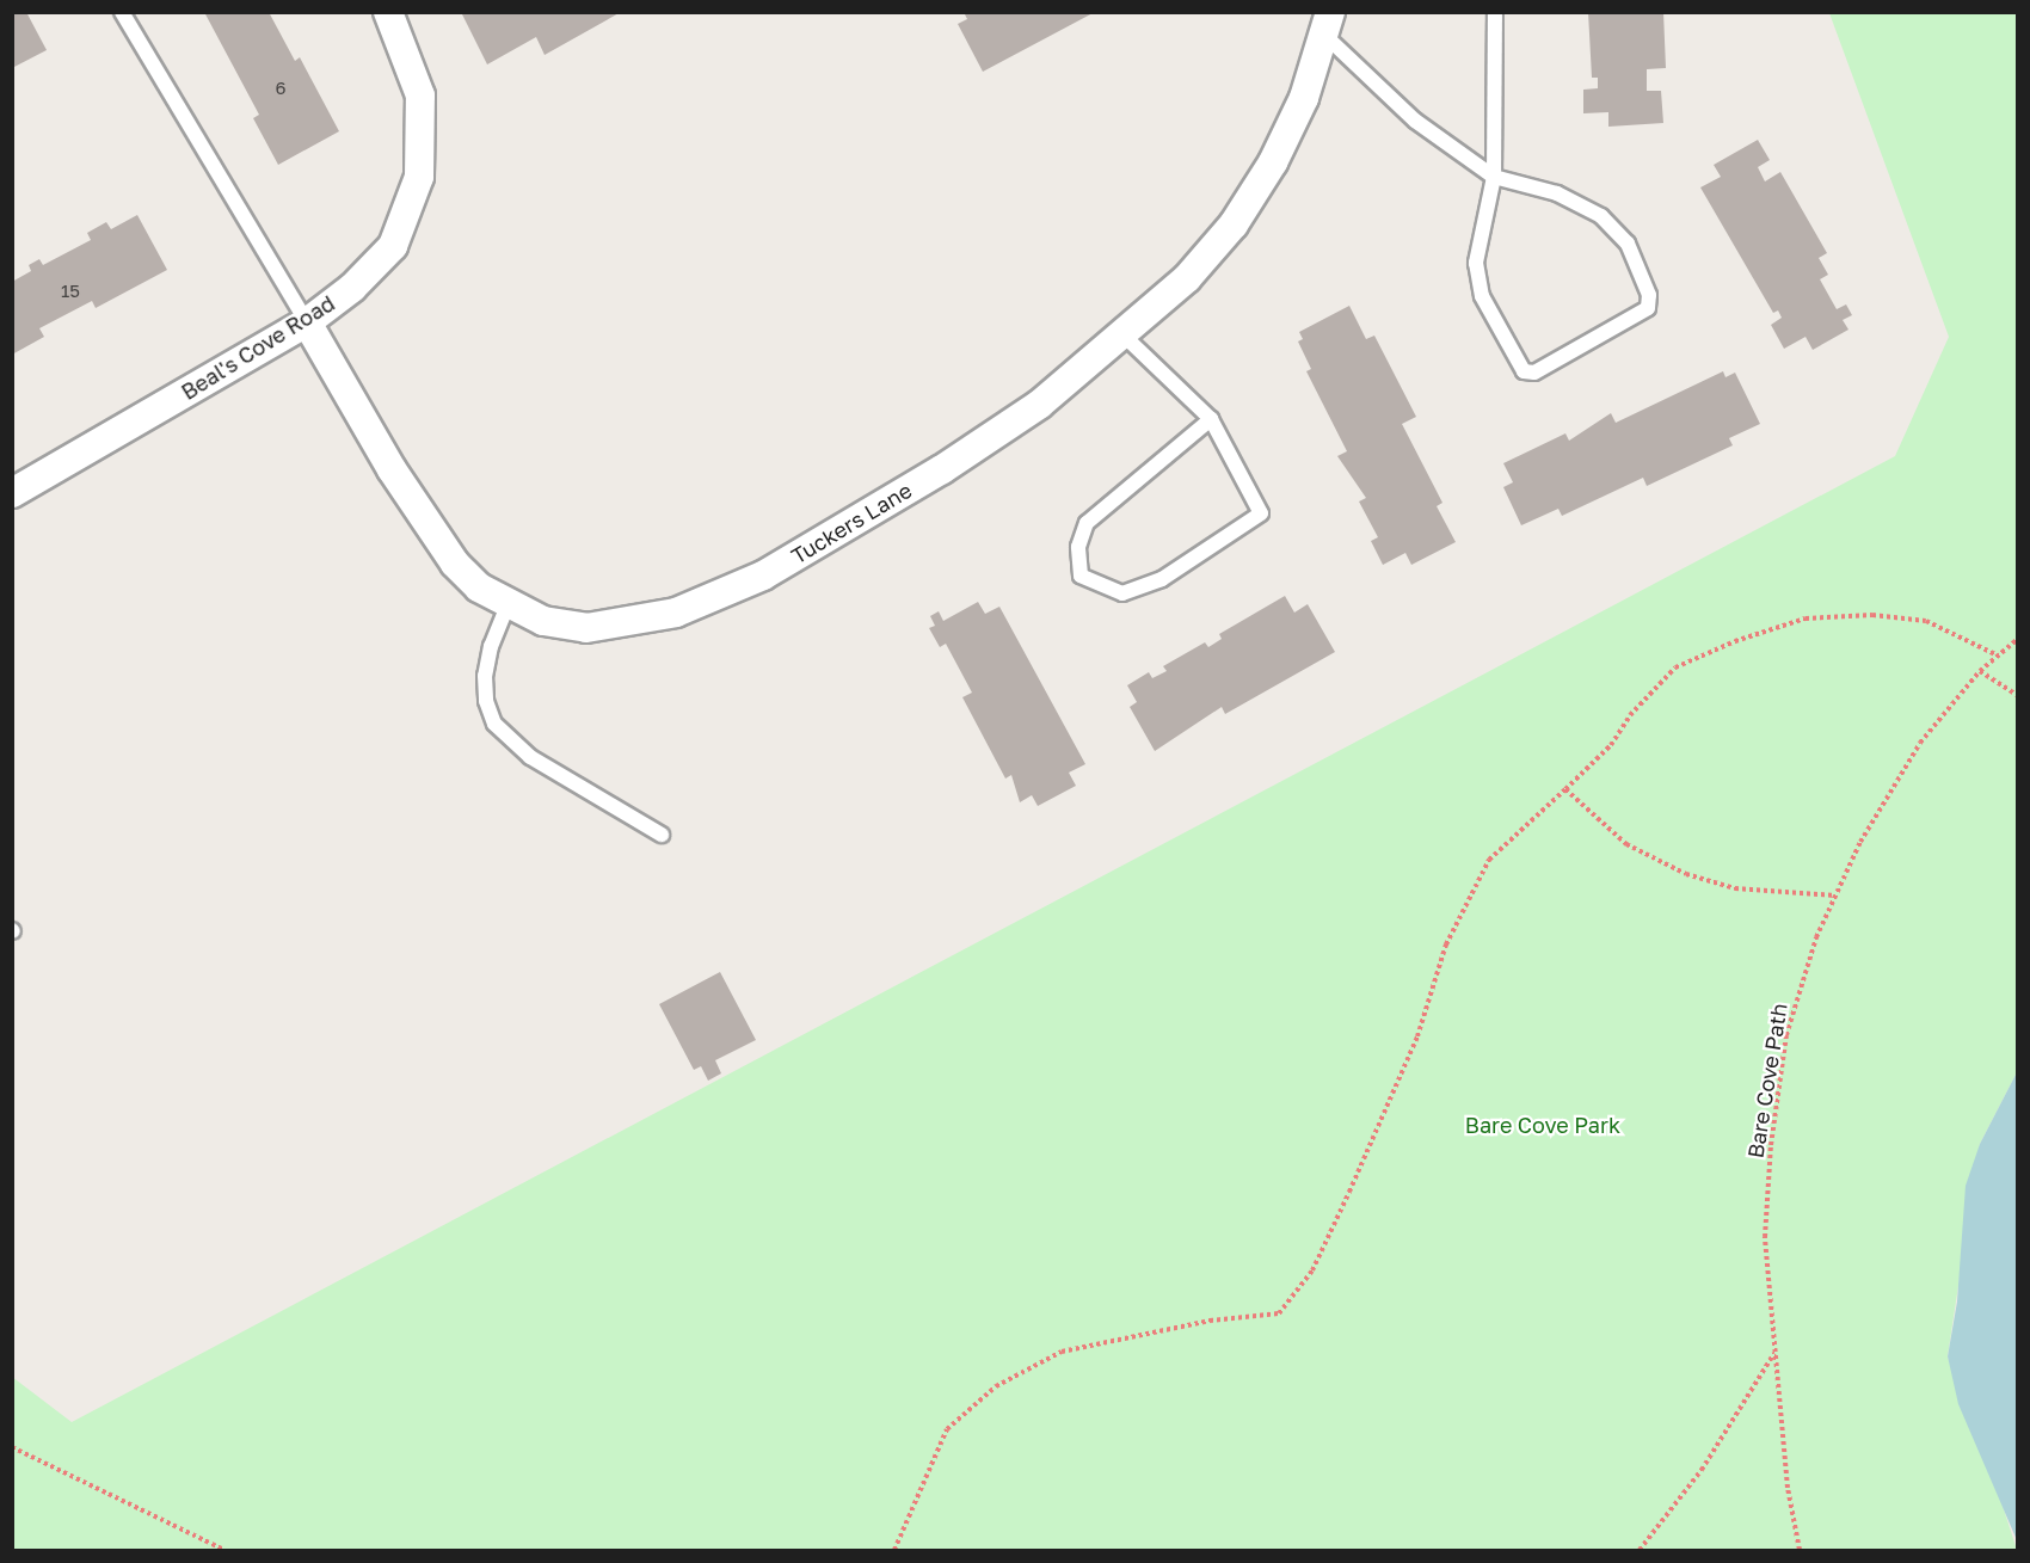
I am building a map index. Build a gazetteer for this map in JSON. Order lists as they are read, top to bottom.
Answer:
{
  "streets": {
    "street": ["Beal's Cove Road", "Tuckers Lane"],
    "path": ["Bare Cove Path"]
  },
  "crossings": [
    ["Beal's Cove Road", "Tuckers Lane"]
  ],
  "parks": ["Bare Cove Park"],
  "house_numbers": ["6", "15"]
}
